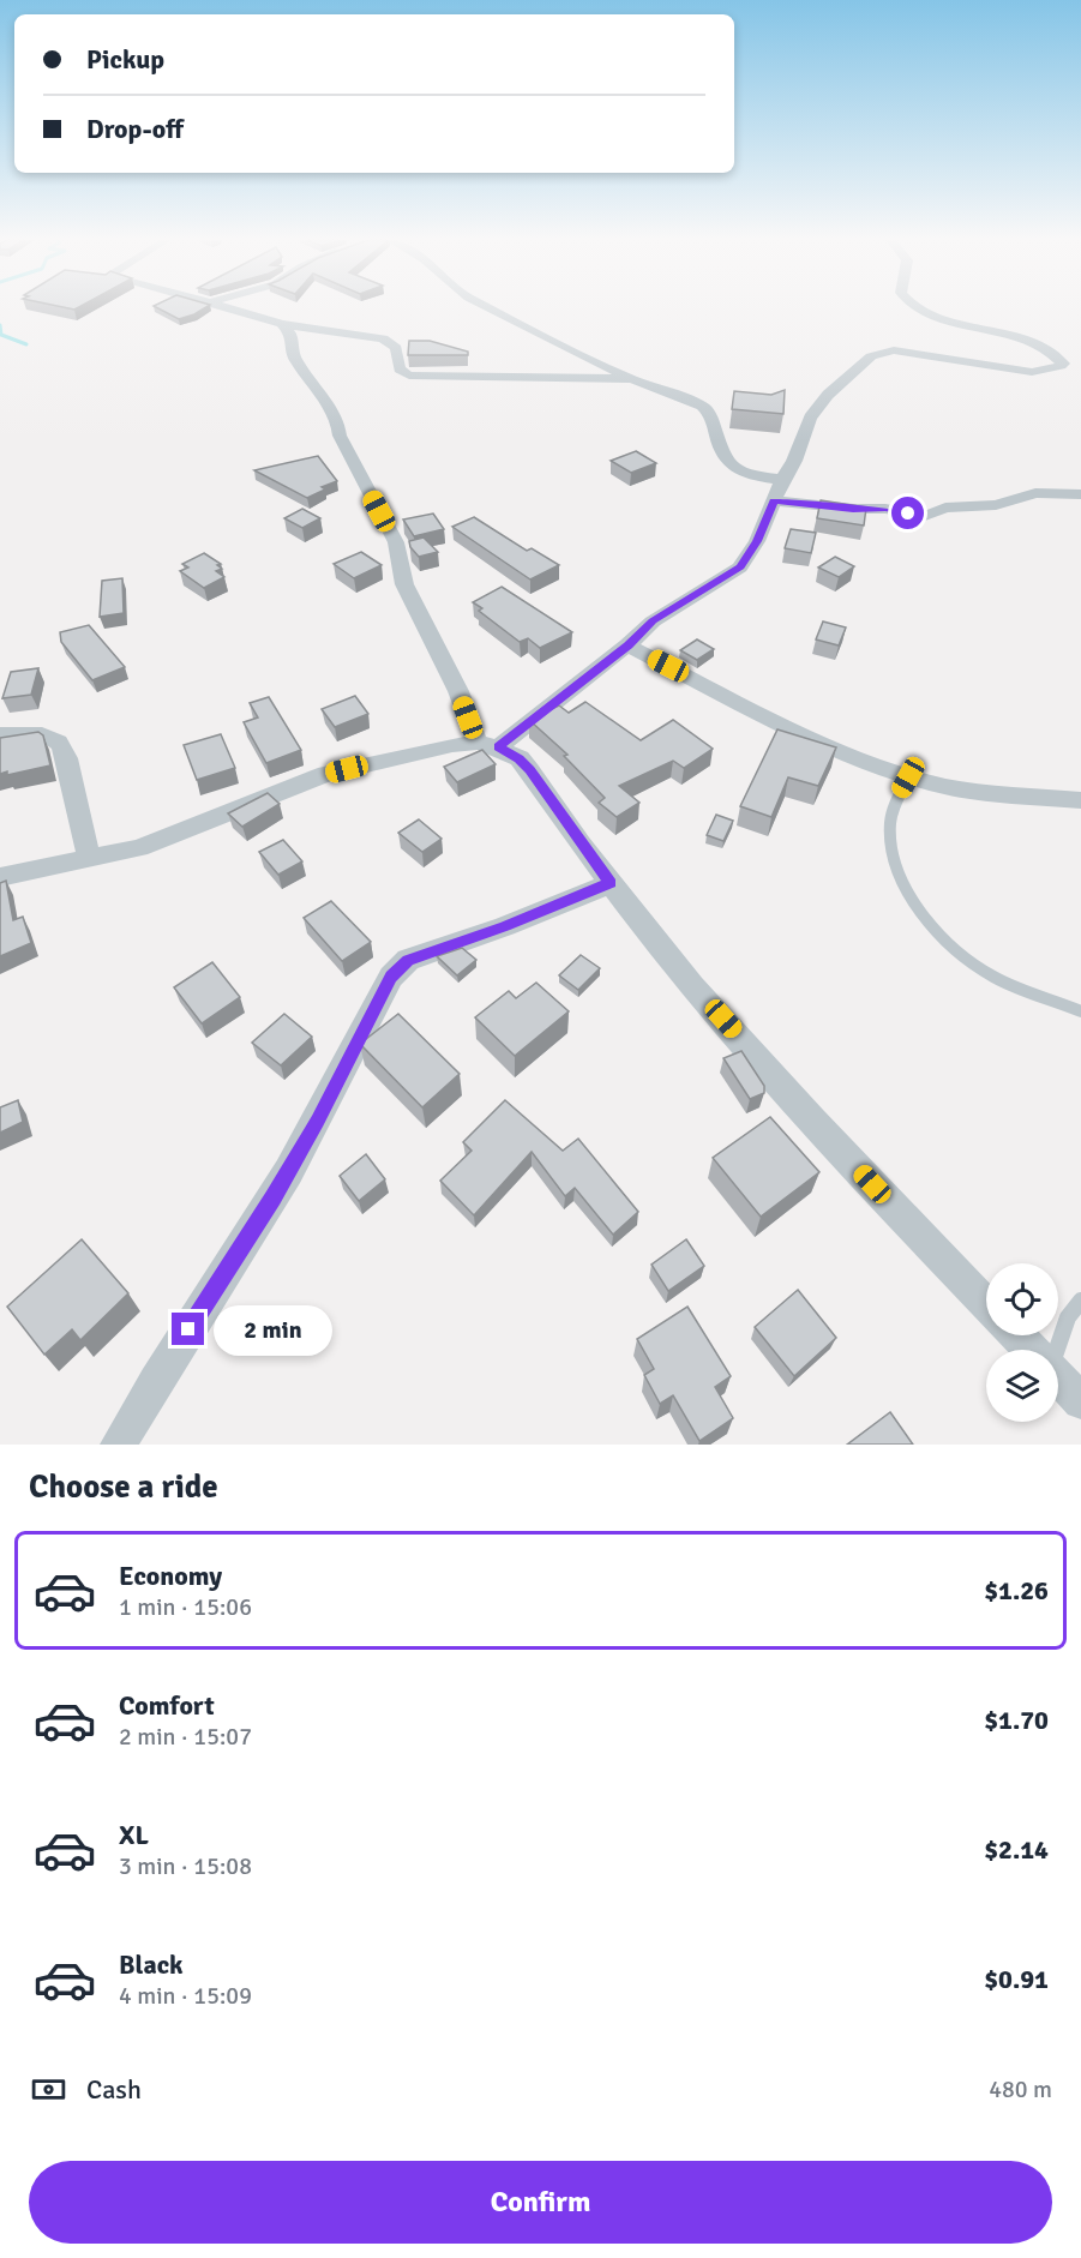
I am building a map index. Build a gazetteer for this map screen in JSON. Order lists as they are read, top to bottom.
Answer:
{
  "page": {
    "banner": ["Pickup", "Drop-off"],
    "bubble": "2 min",
    "heading": "Choose a ride",
    "list": [
      {
        "name": "Economy",
        "note": "1 min · 15:06",
        "value": "$1.26"
      },
      {
        "name": "Comfort",
        "note": "2 min · 15:07",
        "value": "$1.70"
      },
      {
        "name": "XL",
        "note": "3 min · 15:08",
        "value": "$2.14"
      },
      {
        "name": "Black",
        "note": "4 min · 15:09",
        "value": "$0.91"
      }
    ],
    "pay": ["Cash", "480 m"],
    "buttons": "Confirm"
  }
}
